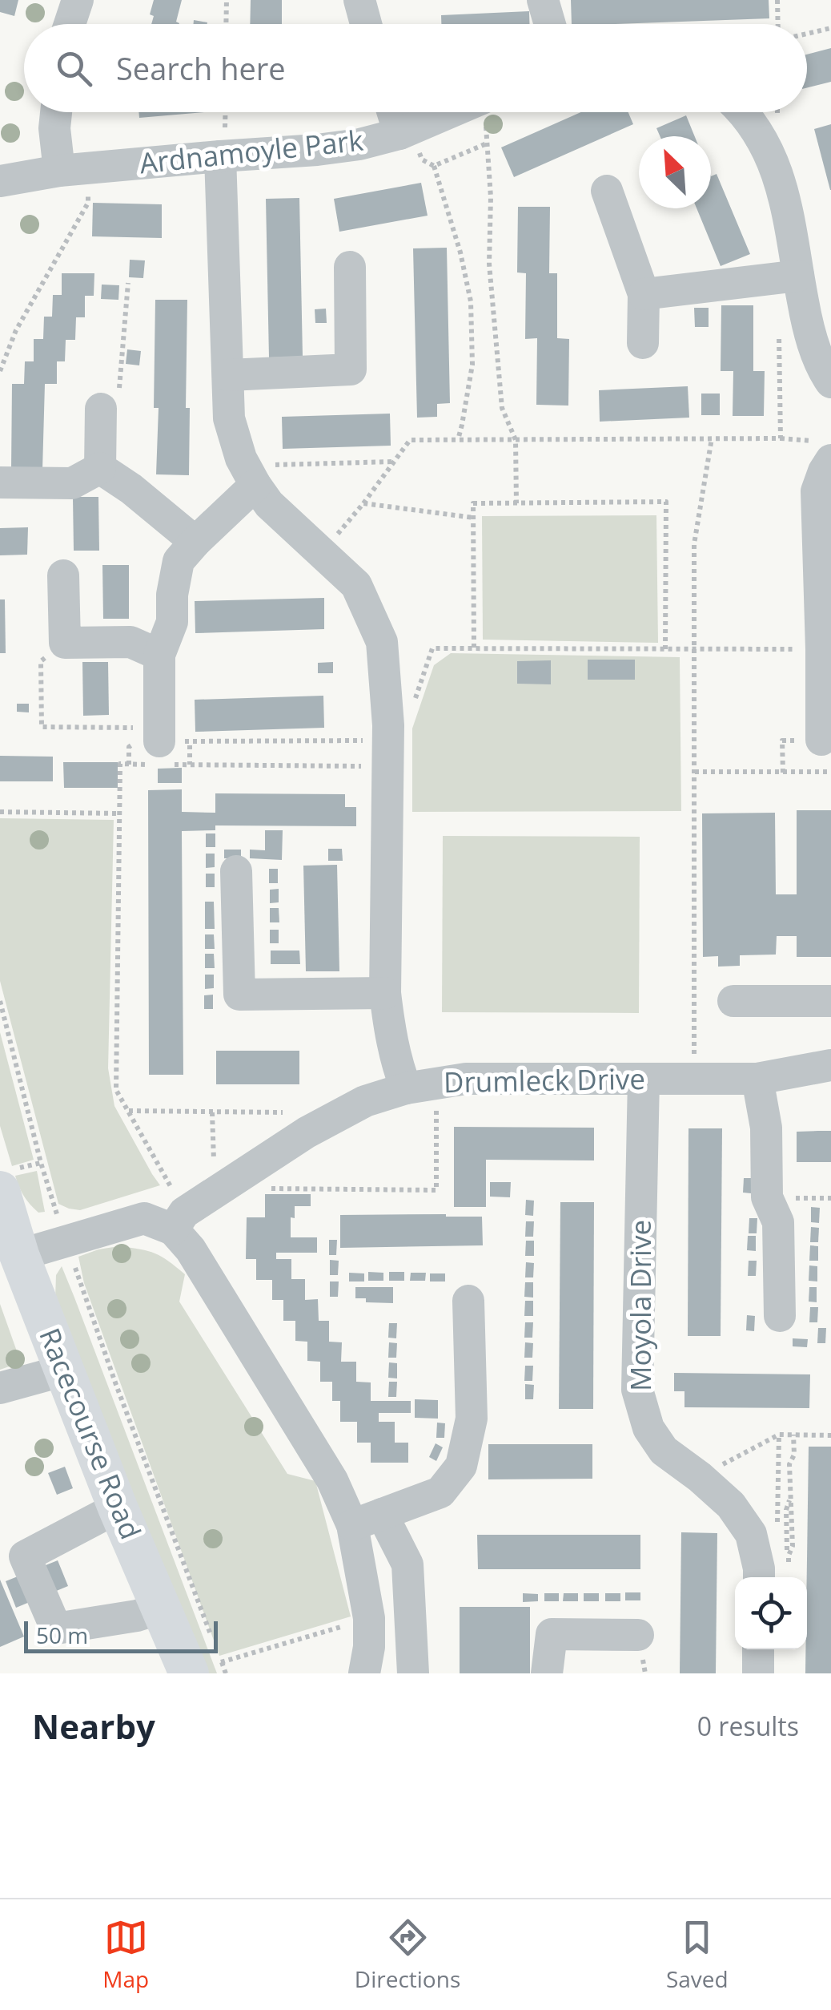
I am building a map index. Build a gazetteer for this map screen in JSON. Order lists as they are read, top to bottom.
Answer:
{
  "streets": {
    "main road": ["Racecourse Road"],
    "street": ["Ardnamoyle Park", "Drumleck Drive", "Moyola Drive"]
  },
  "crossings": [
    ["Drumleck Drive", "Moyola Drive"]
  ],
  "scale_bar": "50 m",
  "north": "top left",
  "page": {
    "search": "Search here",
    "scale": "50 m",
    "heading": ["Nearby", "0 results"],
    "nav": ["Map", "Directions", "Saved"]
  }
}
